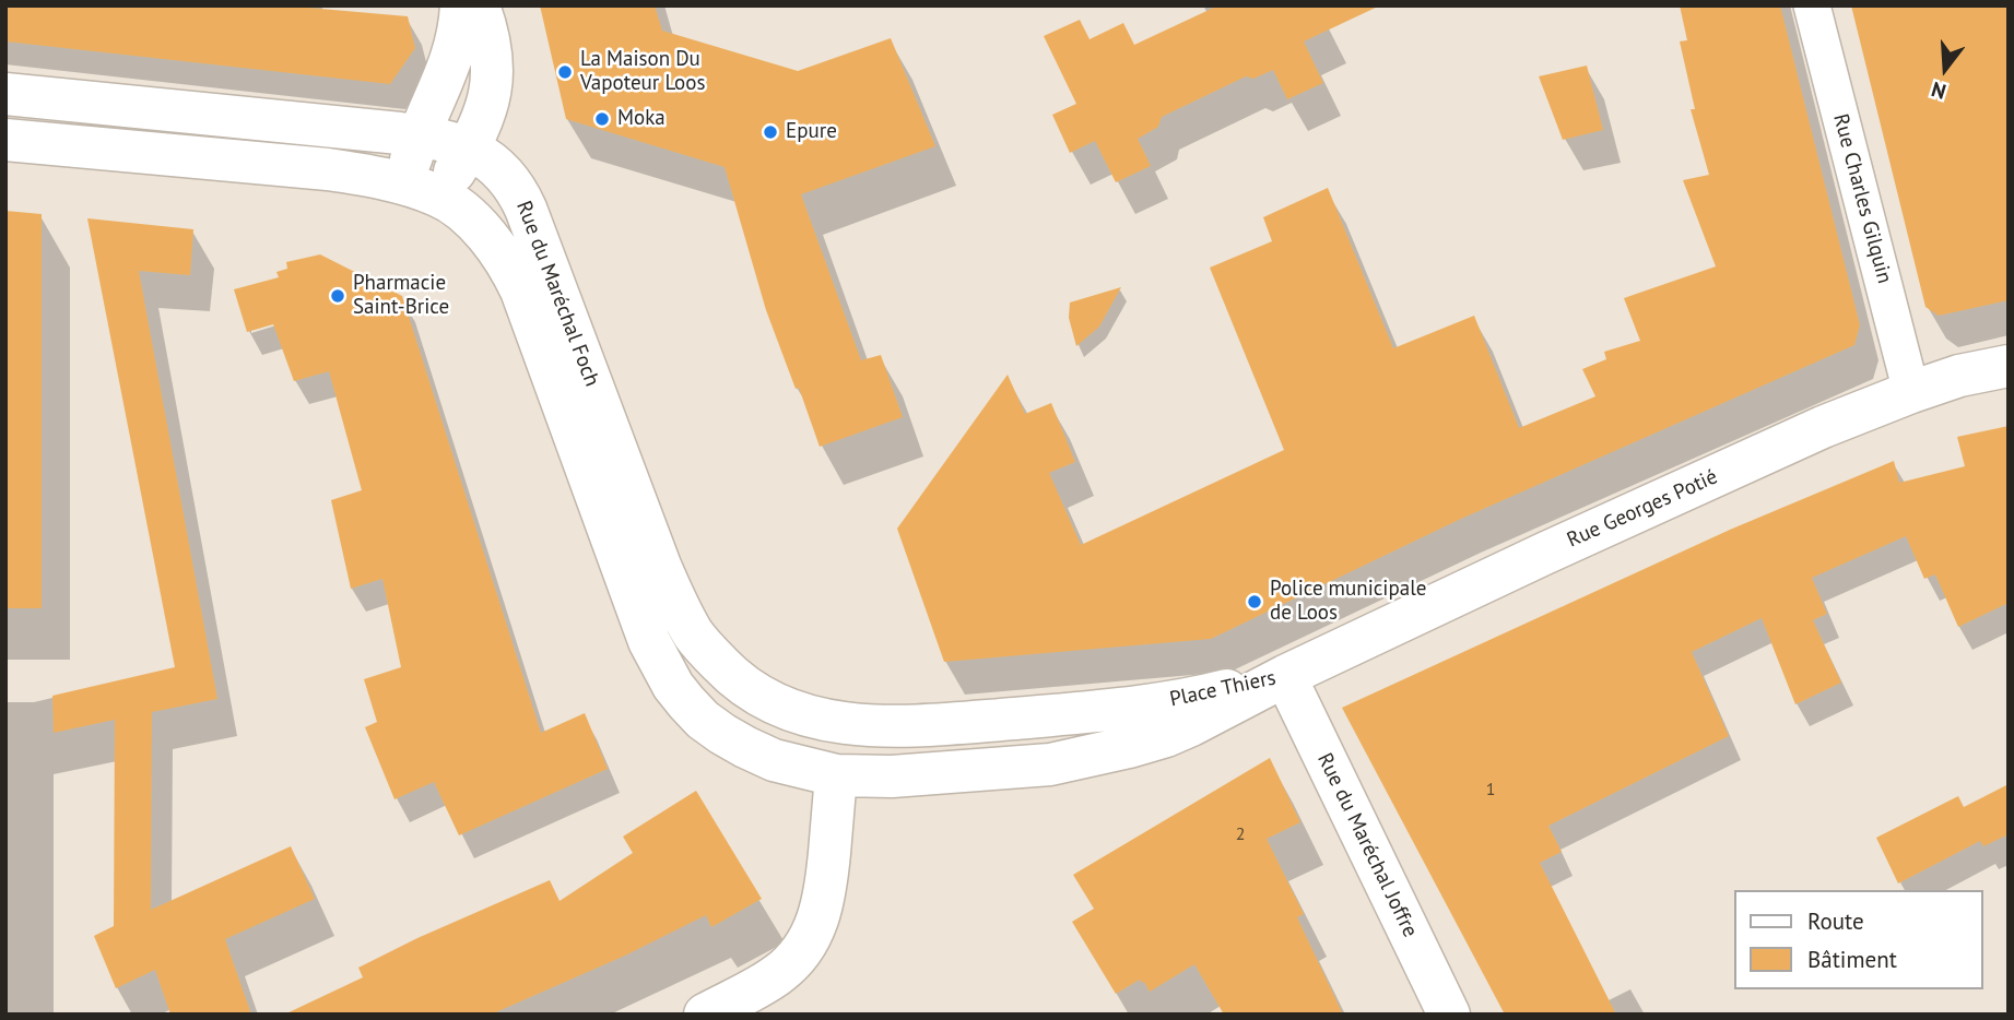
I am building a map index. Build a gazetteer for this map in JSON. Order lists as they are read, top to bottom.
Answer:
{
  "streets": {
    "main road": [
      "Rue du Maréchal Foch",
      "Rue Georges Potié",
      "Place Thiers",
      "Rue du Maréchal Joffre"
    ],
    "street": ["Rue Charles Gilquin"]
  },
  "crossings": [
    ["Rue Charles Gilquin", "Rue Georges Potié"],
    ["Rue du Maréchal Foch", "Place Thiers"],
    ["Rue Georges Potié", "Place Thiers"],
    ["Rue Georges Potié", "Rue du Maréchal Joffre"],
    ["Place Thiers", "Rue du Maréchal Joffre"]
  ],
  "places": [
    "La Maison Du Vapoteur Loos",
    "Moka",
    "Epure",
    "Pharmacie Saint-Brice",
    "Police municipale de Loos"
  ],
  "house_numbers": ["1", "2"],
  "legend": ["Route", "Bâtiment"],
  "north": "bottom"
}
